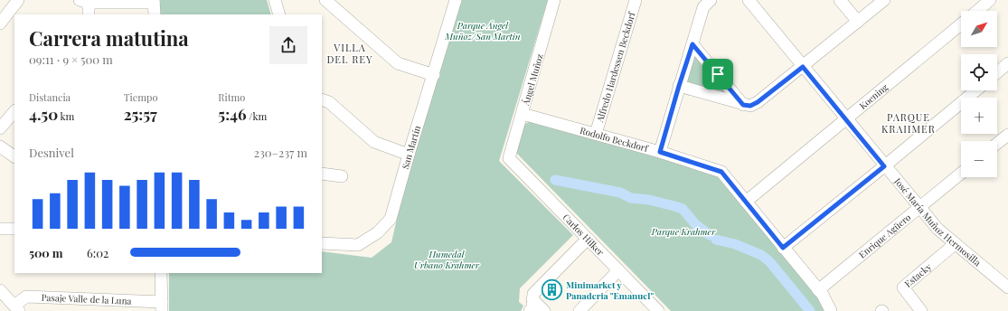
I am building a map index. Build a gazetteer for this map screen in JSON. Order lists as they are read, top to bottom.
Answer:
{
  "streets": {
    "street": [
      "Alfredo Hardessen Beckdorf",
      "Ángel Muñoz",
      "Koening",
      "Rodolfo Beckdorf",
      "San Martín",
      "José María Muñoz Hermosilla",
      "Carlos Hilker",
      "Enrique Agüero",
      "Estacky",
      "Pasaje Valle de la Luna"
    ]
  },
  "crossings": [
    ["Alfredo Hardessen Beckdorf", "Rodolfo Beckdorf"],
    ["Ángel Muñoz", "Rodolfo Beckdorf"],
    ["Ángel Muñoz", "Carlos Hilker"],
    ["Koening", "Rodolfo Beckdorf"],
    ["Koening", "José María Muñoz Hermosilla"],
    ["Rodolfo Beckdorf", "Enrique Agüero"],
    ["José María Muñoz Hermosilla", "Enrique Agüero"],
    ["José María Muñoz Hermosilla", "Estacky"]
  ],
  "districts": ["VILLA DEL REY", "PARQUE KRAHMER"],
  "parks": ["Parque Ángel Muñoz/San Martin", "Parque Krahmer", "Humedal Urbano Krahmer"],
  "places": {
    "building": ["Minimarket y Panaderia \"Emanuel\""]
  },
  "north": "top right",
  "page": {
    "map_buttons": ["+", "−"],
    "heading": ["Carrera matutina", "09:11 · 9 × 500 m"],
    "stats": [
      ["Distancia", "4.50 km"],
      ["Tiempo", "25:57"],
      ["Ritmo", "5:46 /km"]
    ],
    "chart": ["Desnivel", "230–237 m"],
    "list": [
      {
        "name": "500 m",
        "note": "6:02"
      }
    ]
  }
}
